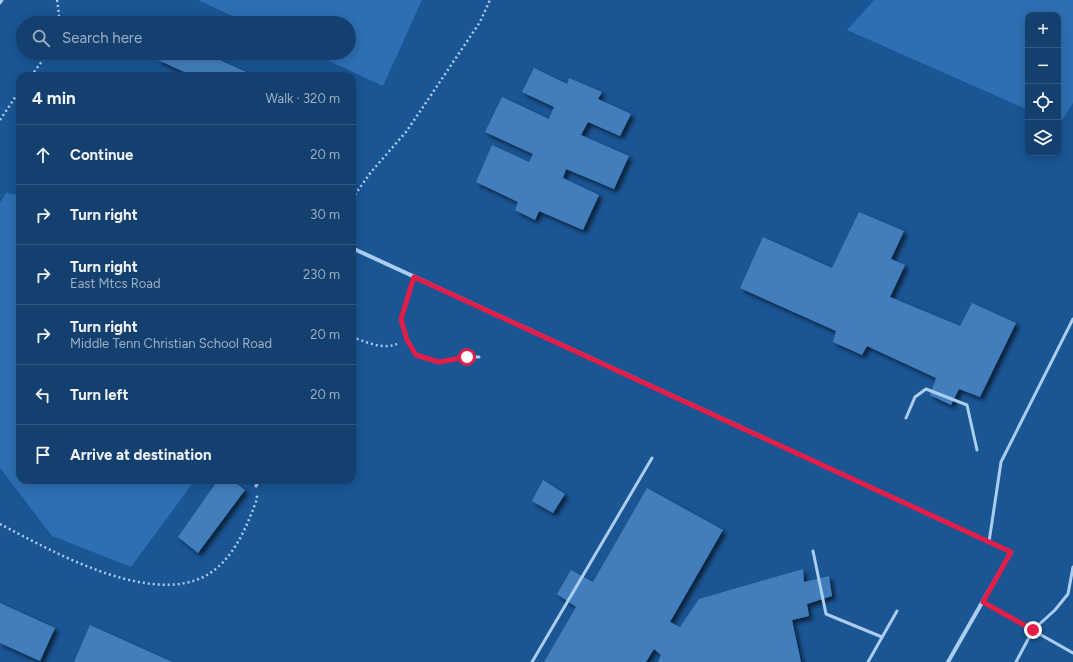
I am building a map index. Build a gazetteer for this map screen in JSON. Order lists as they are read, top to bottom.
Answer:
{
  "page": {
    "map_buttons": ["+", "−"],
    "search": "Search here",
    "heading": ["4 min", "Walk · 320 m"],
    "list": [
      ["Continue", "20 m"],
      ["Turn right", "30 m"],
      ["Turn right", "East Mtcs Road", "230 m"],
      ["Turn right", "Middle Tenn Christian School Road", "20 m"],
      ["Turn left", "20 m"],
      "Arrive at destination"
    ]
  }
}
